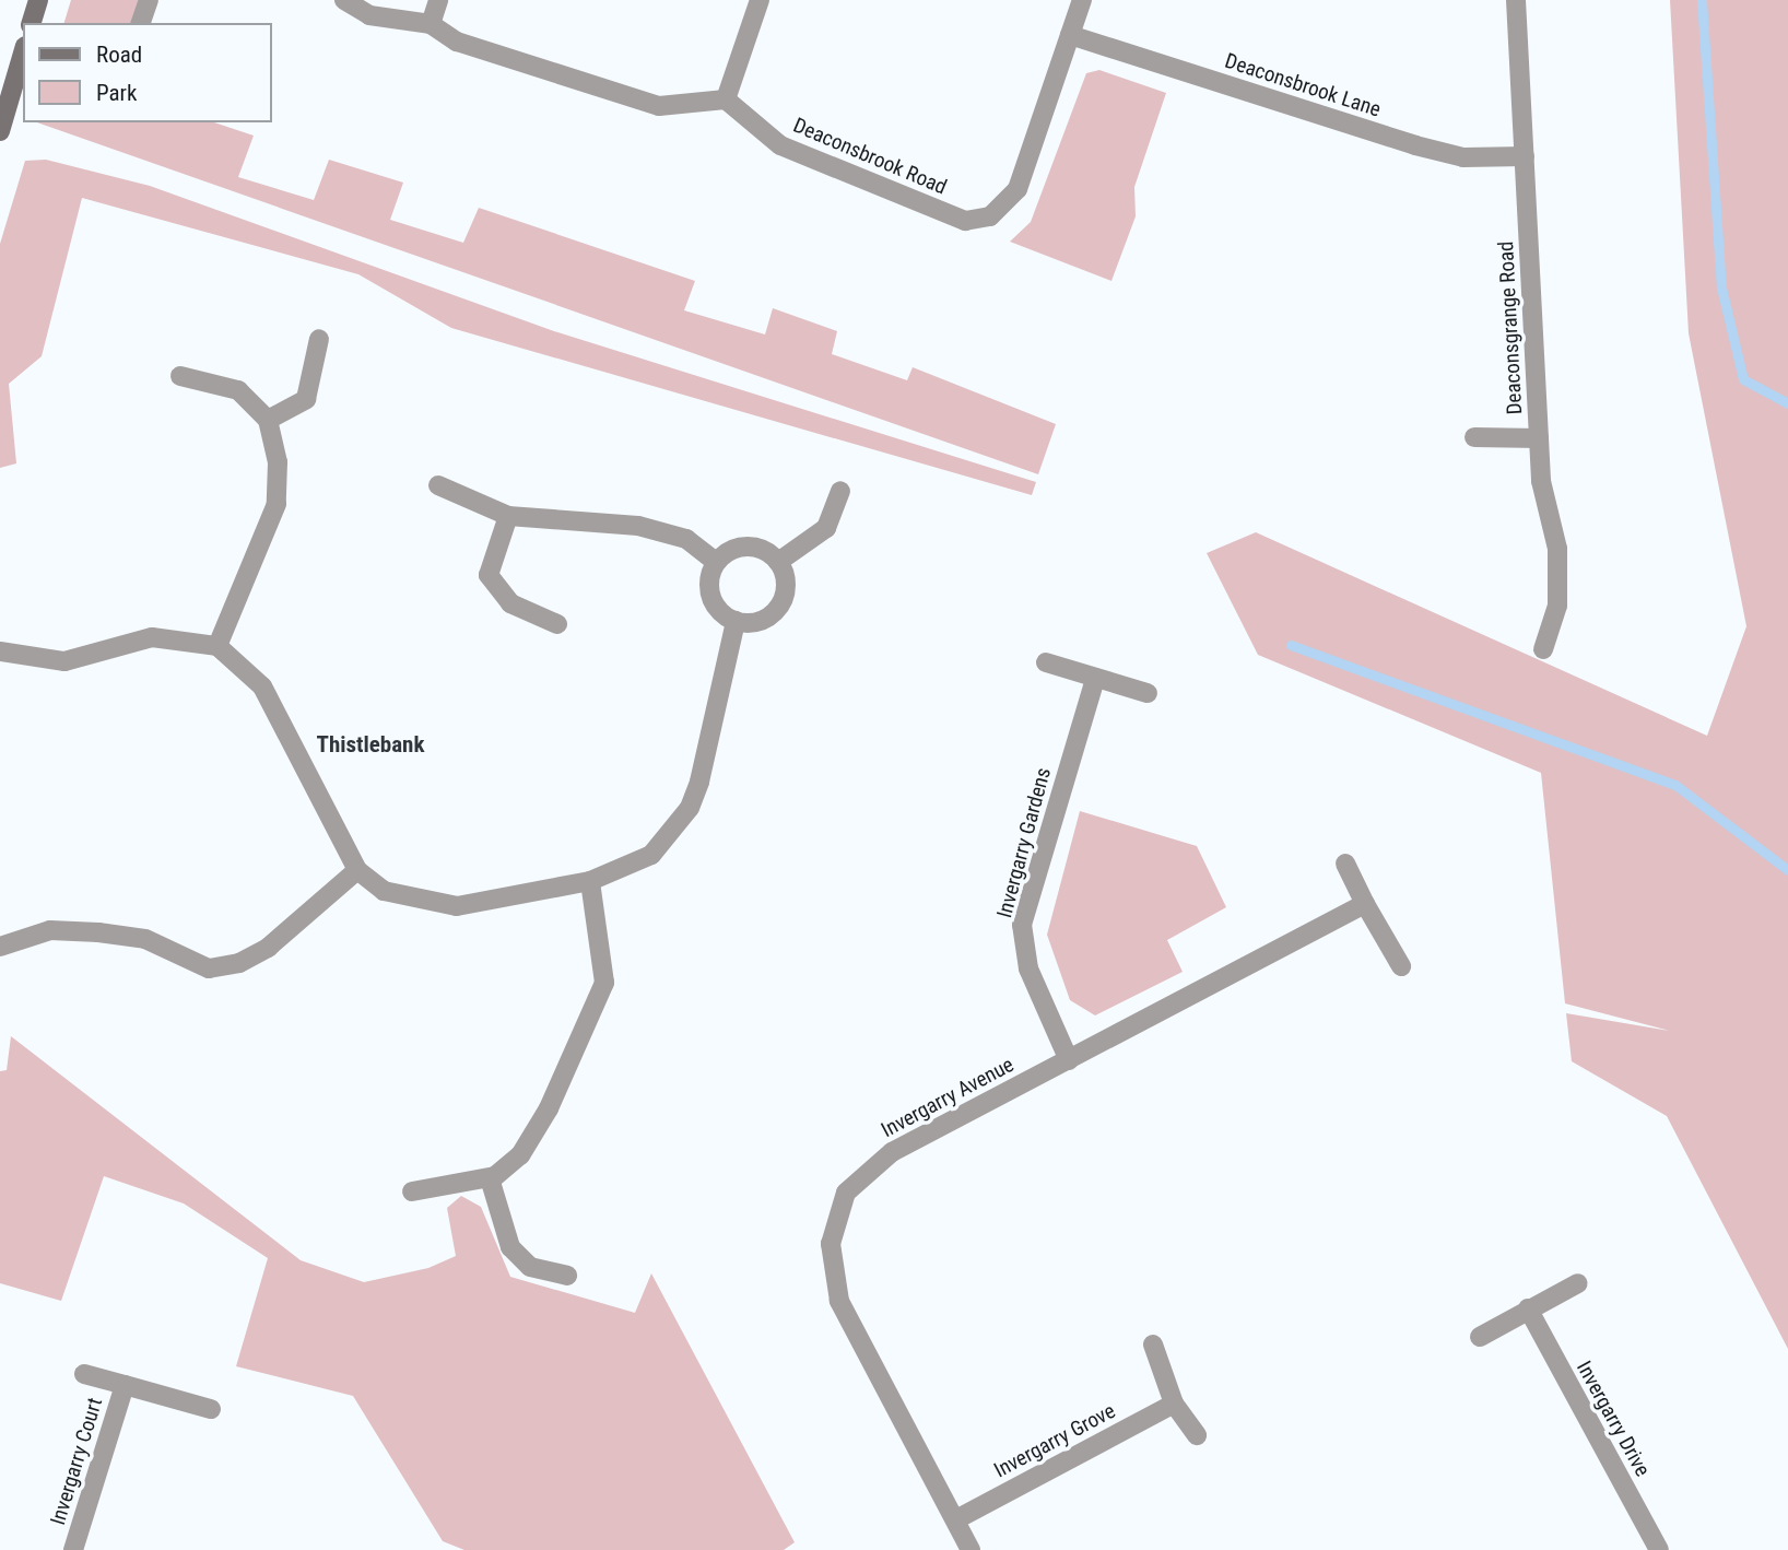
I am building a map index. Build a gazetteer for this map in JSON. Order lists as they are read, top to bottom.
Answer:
{
  "streets": {
    "street": [
      "Deaconsbrook Lane",
      "Deaconsbrook Road",
      "Deaconsgrange Road",
      "Invergarry Gardens",
      "Invergarry Avenue",
      "Invergarry Drive",
      "Invergarry Grove",
      "Invergarry Court"
    ]
  },
  "crossings": [
    ["Deaconsbrook Lane", "Deaconsbrook Road"],
    ["Deaconsbrook Lane", "Deaconsgrange Road"],
    ["Invergarry Gardens", "Invergarry Avenue"],
    ["Invergarry Avenue", "Invergarry Grove"]
  ],
  "districts": ["Thistlebank"],
  "legend": ["Road", "Park"]
}
